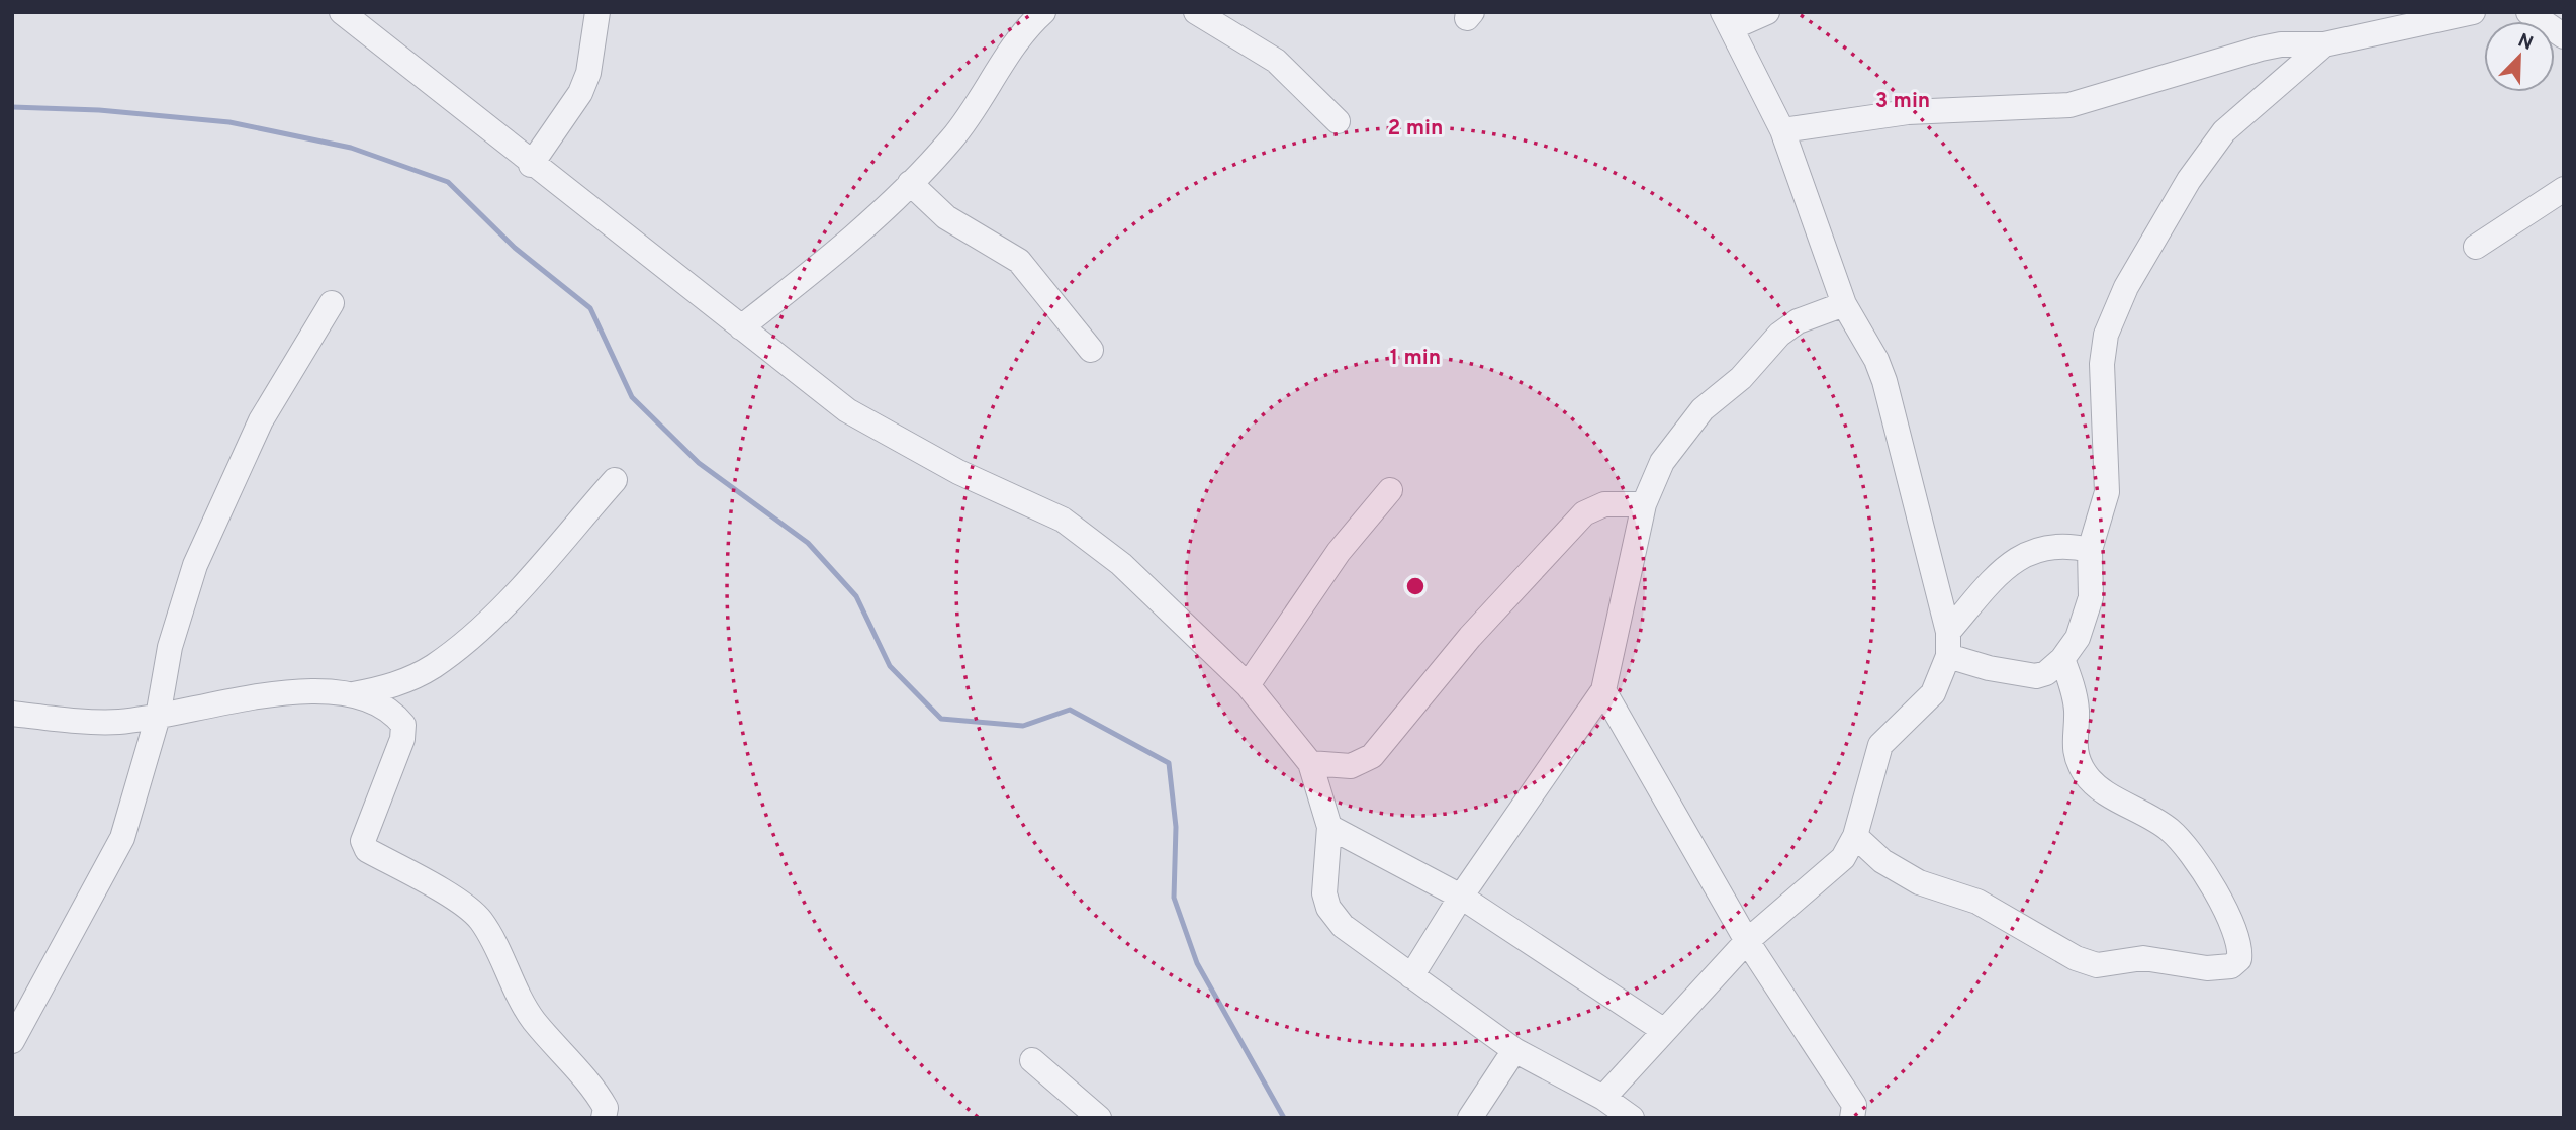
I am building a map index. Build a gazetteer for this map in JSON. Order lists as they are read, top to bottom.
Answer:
{
  "north": "top right",
  "rings": ["3 min", "2 min", "1 min"]
}
